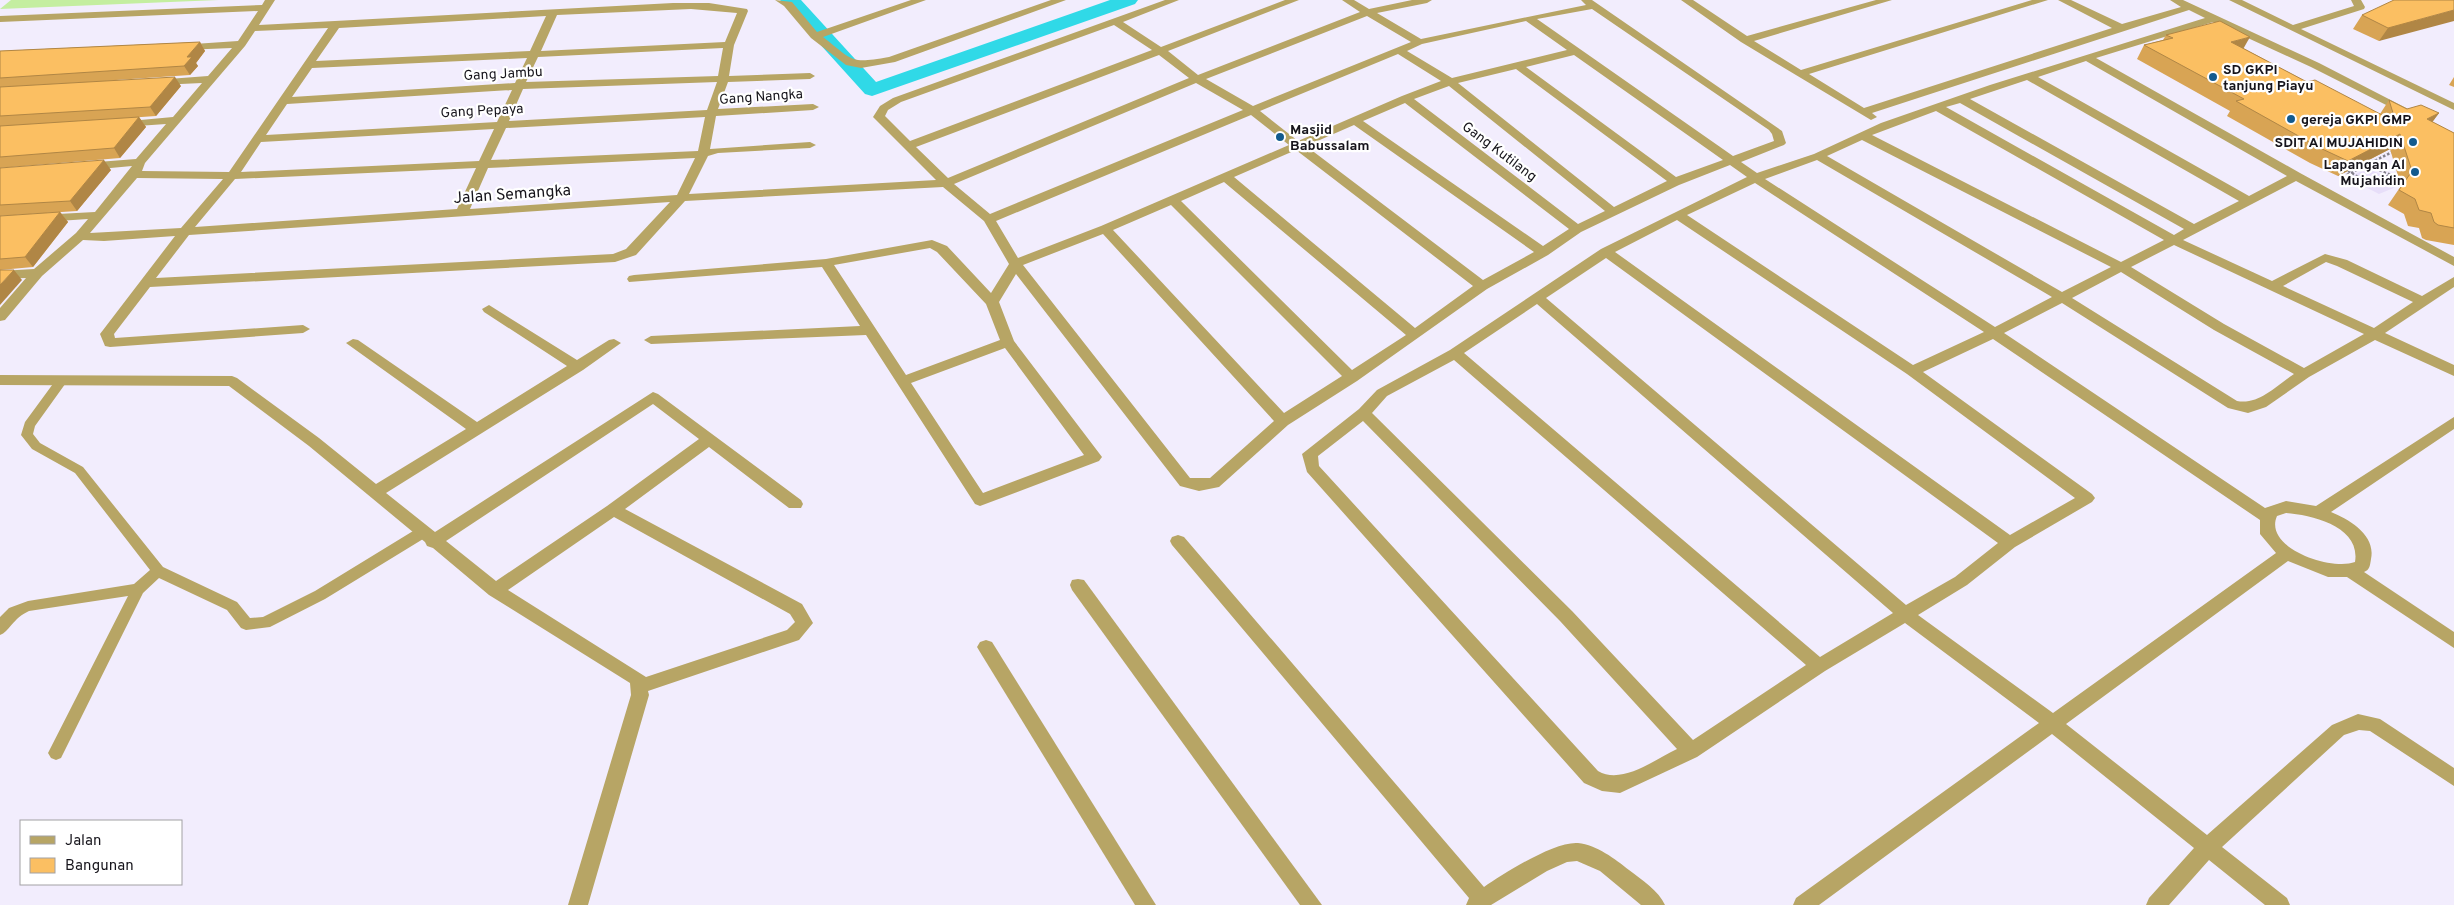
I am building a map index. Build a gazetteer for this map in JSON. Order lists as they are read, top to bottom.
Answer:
{
  "streets": {
    "street": [
      "Gang Jambu",
      "Gang Nangka",
      "Gang Pepaya",
      "Gang Kutilang",
      "Jalan Semangka"
    ]
  },
  "crossings": [
    ["Gang Nangka", "Gang Pepaya"]
  ],
  "places": [
    "SD GKPI tanjung Piayu",
    "gereja GKPI GMP",
    "Masjid Babussalam",
    "SDIT Al MUJAHIDIN",
    "Lapangan Al Mujahidin"
  ],
  "legend": ["Jalan", "Bangunan"]
}
